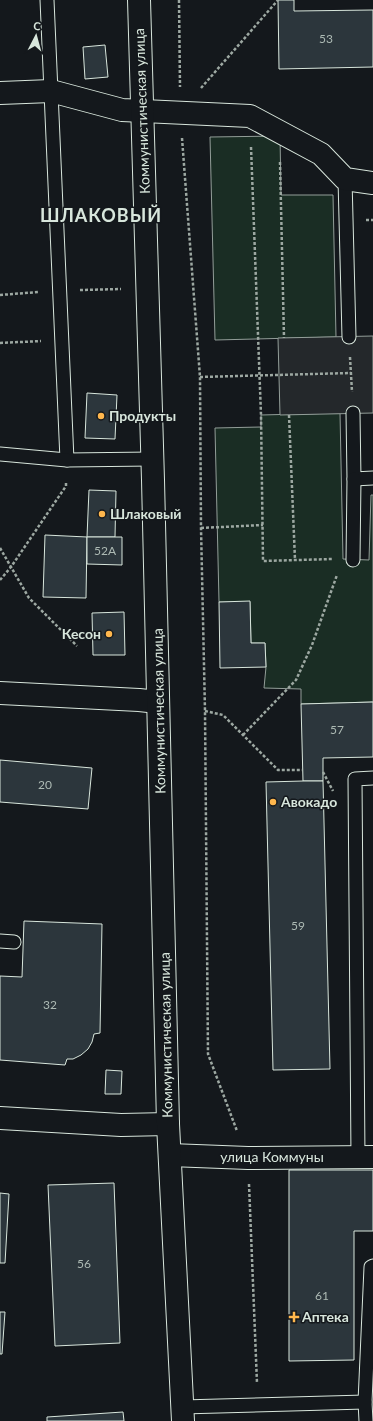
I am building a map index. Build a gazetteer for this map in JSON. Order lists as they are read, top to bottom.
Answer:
{
  "streets": {
    "main road": ["Коммунистическая улица", "улица Коммуны"]
  },
  "crossings": [
    ["Коммунистическая улица", "улица Коммуны"]
  ],
  "districts": ["ШЛАКОВЫЙ"],
  "places": {
    "other": [
      "Продукты",
      "Шлаковый",
      "Кесон",
      "Авокадо"
    ],
    "health": ["Аптека"]
  },
  "house_numbers": [
    "53",
    "52А",
    "57",
    "20",
    "59",
    "32",
    "56",
    "61"
  ],
  "north": "top"
}
